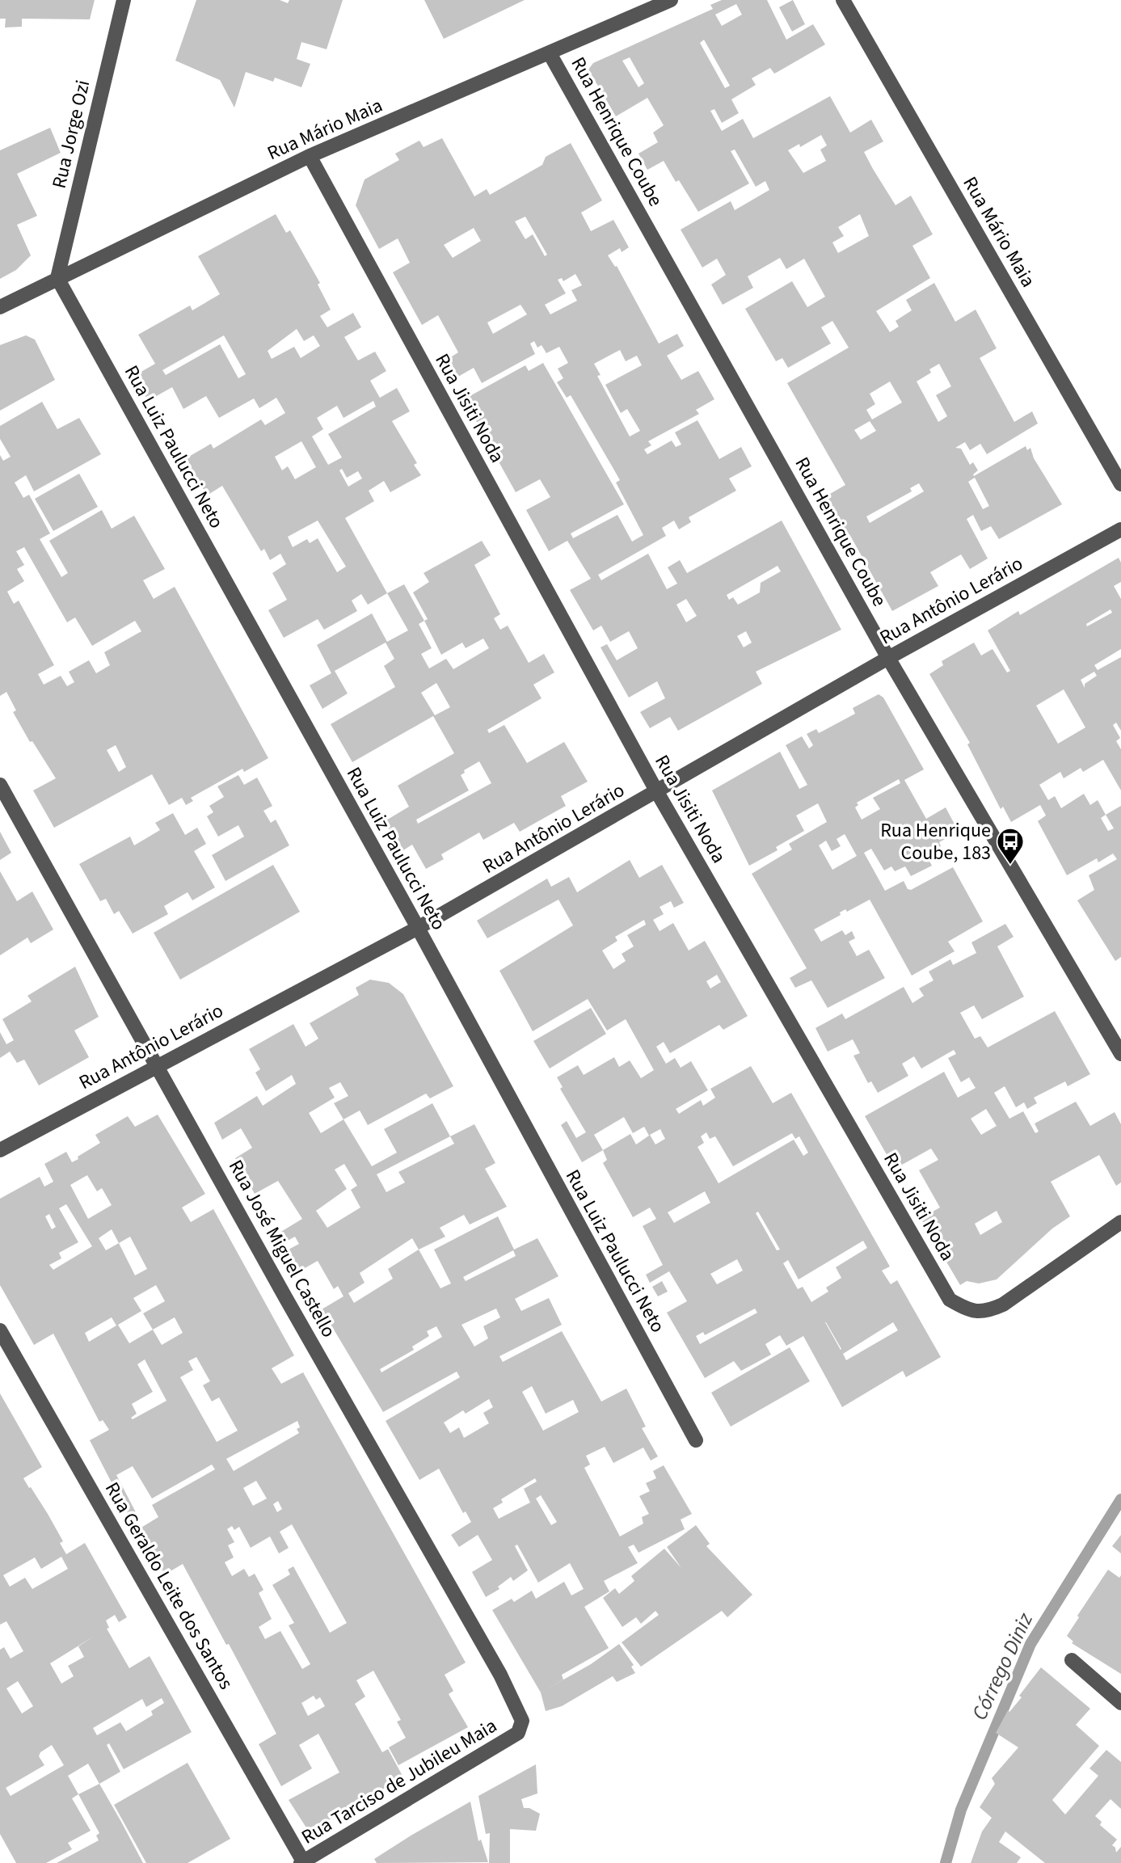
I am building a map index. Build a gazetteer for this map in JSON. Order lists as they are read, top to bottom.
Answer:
{
  "streets": {
    "street": [
      "Rua Mário Maia",
      "Rua Henrique Coube",
      "Rua Jorge Ozi",
      "Rua Jisiti Noda",
      "Rua Luiz Paulucci Neto",
      "Rua Antônio Lerário",
      "Rua José Miguel Castello",
      "Rua Geraldo Leite dos Santos",
      "Rua Tarciso de Jubileu Maia"
    ]
  },
  "crossings": [
    ["Rua Mário Maia", "Rua Henrique Coube"],
    ["Rua Mário Maia", "Rua Jorge Ozi"],
    ["Rua Mário Maia", "Rua Jisiti Noda"],
    ["Rua Mário Maia", "Rua Luiz Paulucci Neto"],
    ["Rua Henrique Coube", "Rua Antônio Lerário"],
    ["Rua Jorge Ozi", "Rua Luiz Paulucci Neto"],
    ["Rua Jisiti Noda", "Rua Antônio Lerário"],
    ["Rua Luiz Paulucci Neto", "Rua Antônio Lerário"],
    ["Rua Antônio Lerário", "Rua José Miguel Castello"],
    ["Rua José Miguel Castello", "Rua Tarciso de Jubileu Maia"],
    ["Rua Geraldo Leite dos Santos", "Rua Tarciso de Jubileu Maia"]
  ],
  "water": ["Córrego Diniz"],
  "places": {
    "bus stop": ["Rua Henrique Coube, 183"]
  }
}
